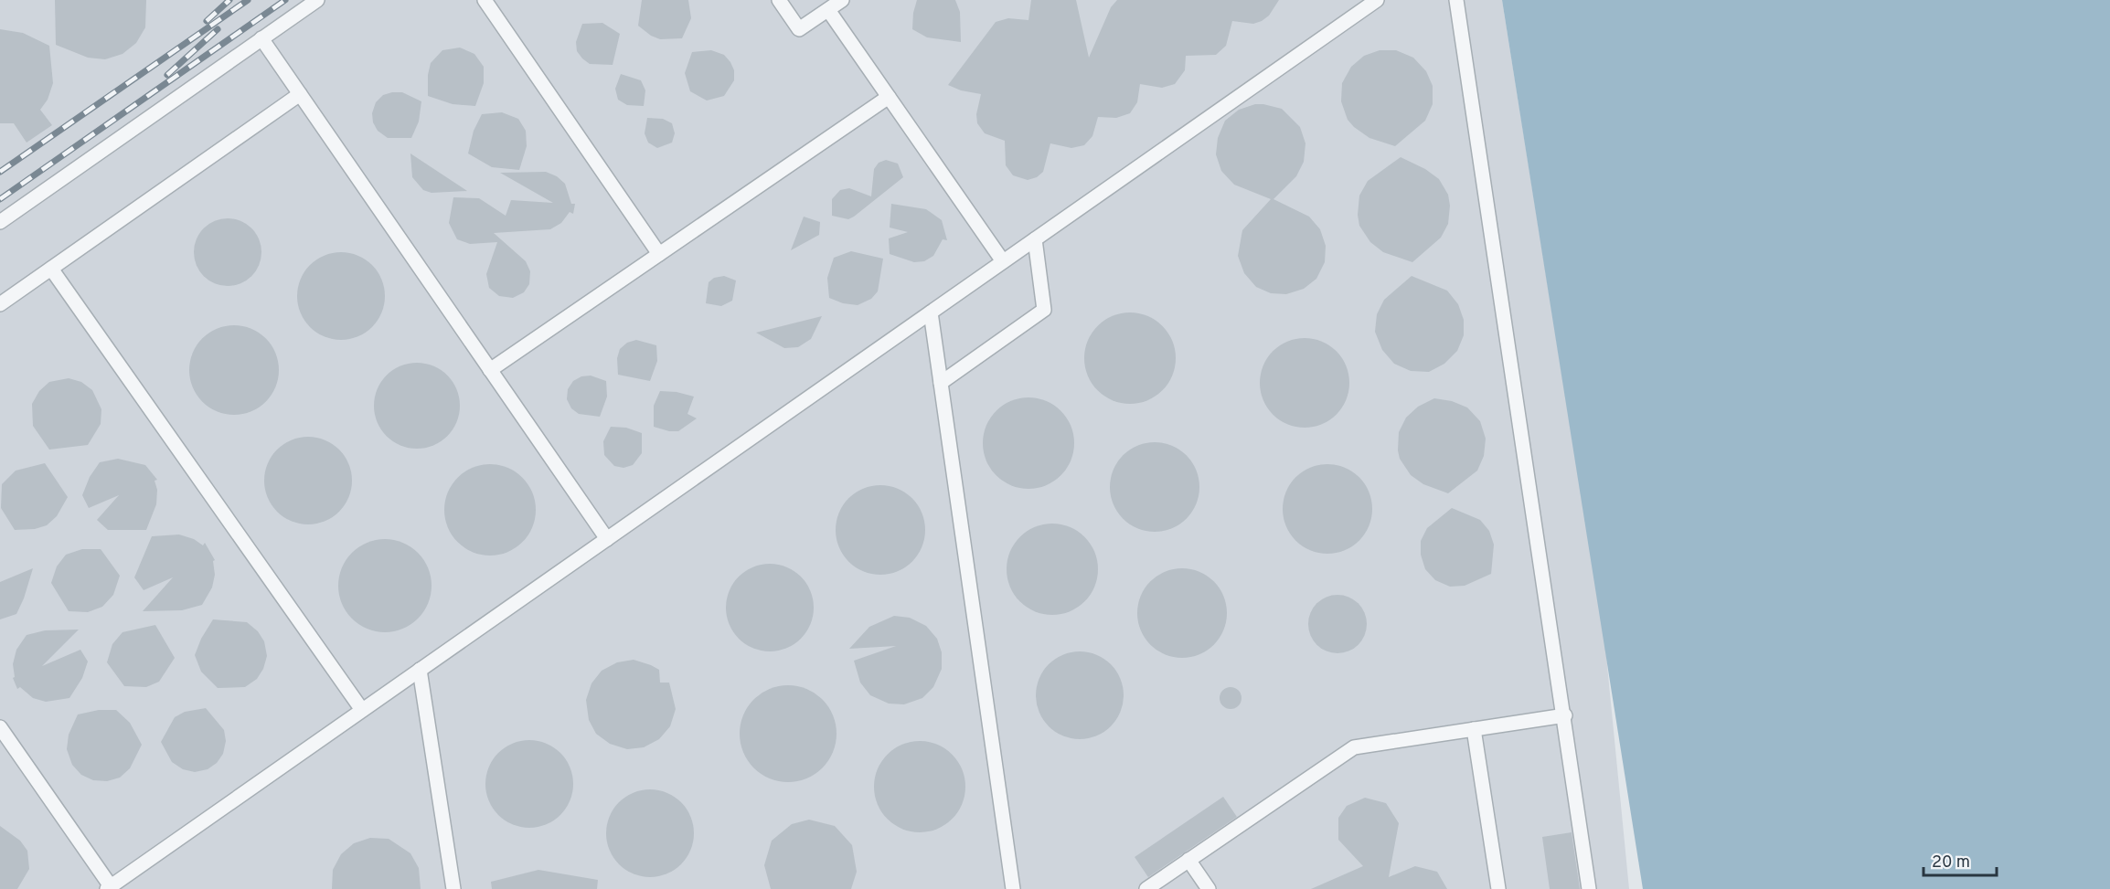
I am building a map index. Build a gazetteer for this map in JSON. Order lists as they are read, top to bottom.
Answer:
{
  "scale_bar": "20 m"
}
